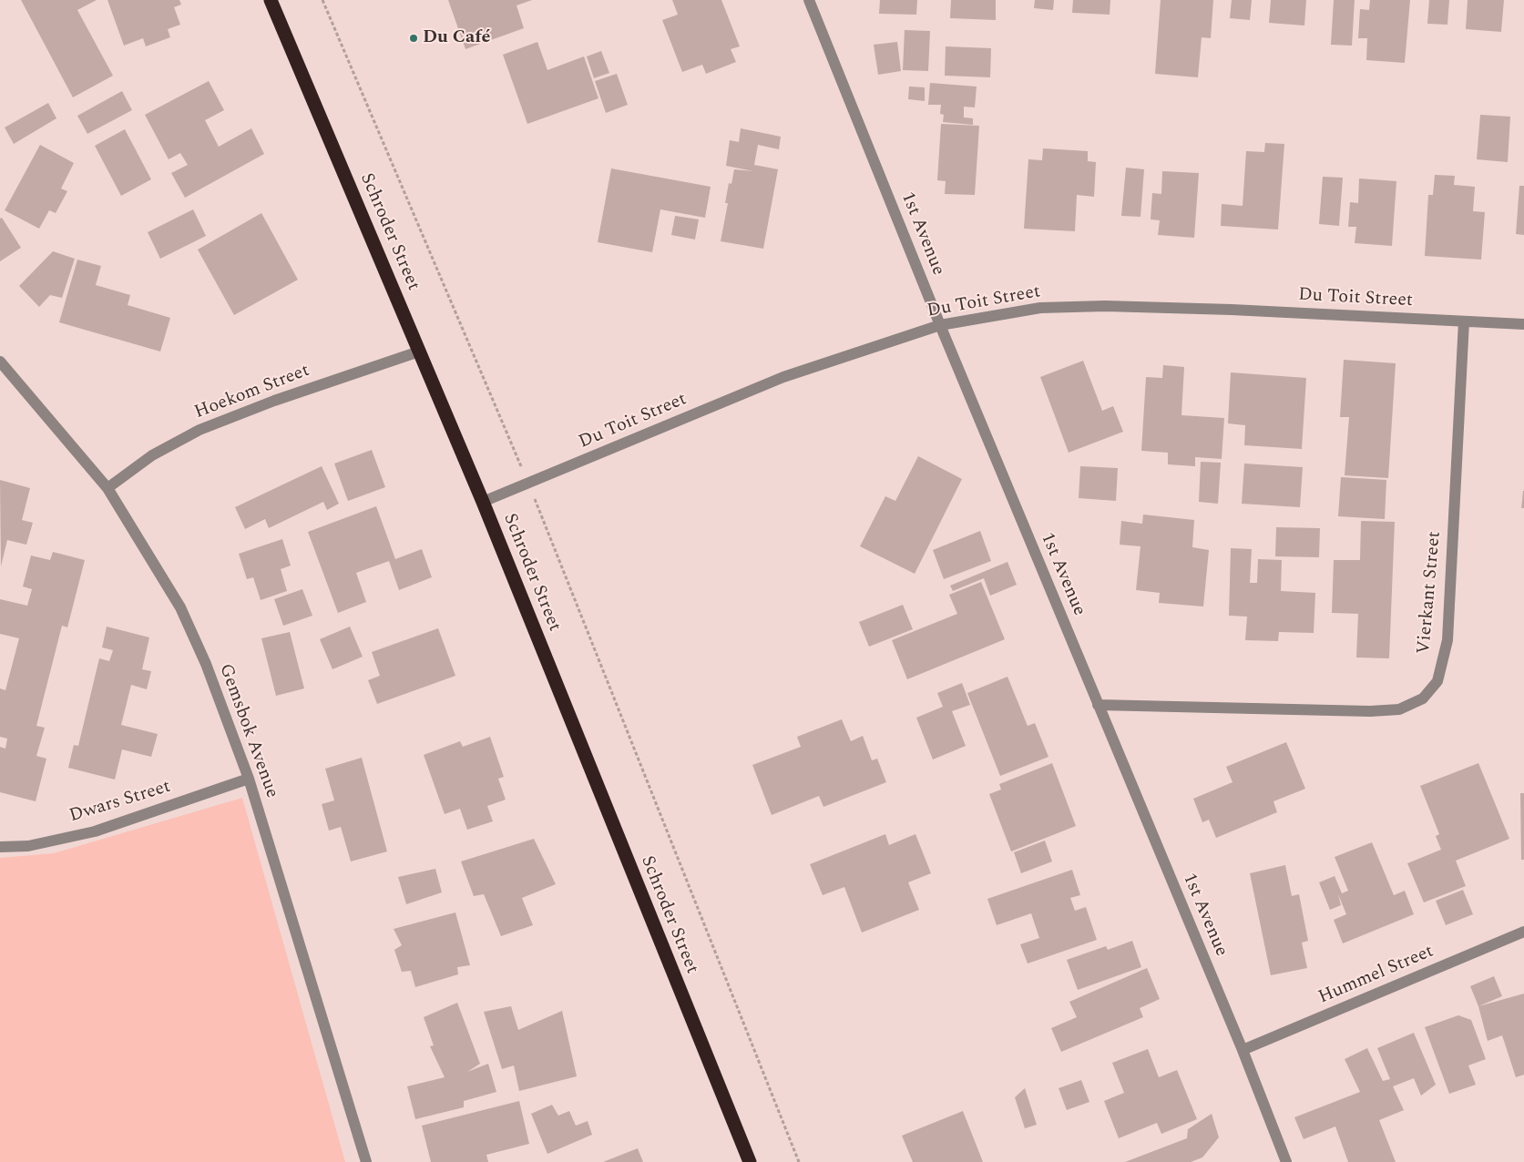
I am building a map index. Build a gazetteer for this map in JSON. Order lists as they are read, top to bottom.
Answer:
{
  "streets": {
    "highway": ["Schroder Street"],
    "street": [
      "1st Avenue",
      "Du Toit Street",
      "Hoekom Street",
      "Vierkant Street",
      "Gemsbok Avenue",
      "Dwars Street",
      "Hummel Street"
    ]
  },
  "crossings": [
    ["Schroder Street", "Du Toit Street"],
    ["Schroder Street", "Hoekom Street"],
    ["1st Avenue", "Du Toit Street"],
    ["1st Avenue", "Vierkant Street"],
    ["1st Avenue", "Hummel Street"],
    ["Du Toit Street", "Vierkant Street"],
    ["Hoekom Street", "Gemsbok Avenue"],
    ["Gemsbok Avenue", "Dwars Street"]
  ],
  "places": ["Du Café"]
}
